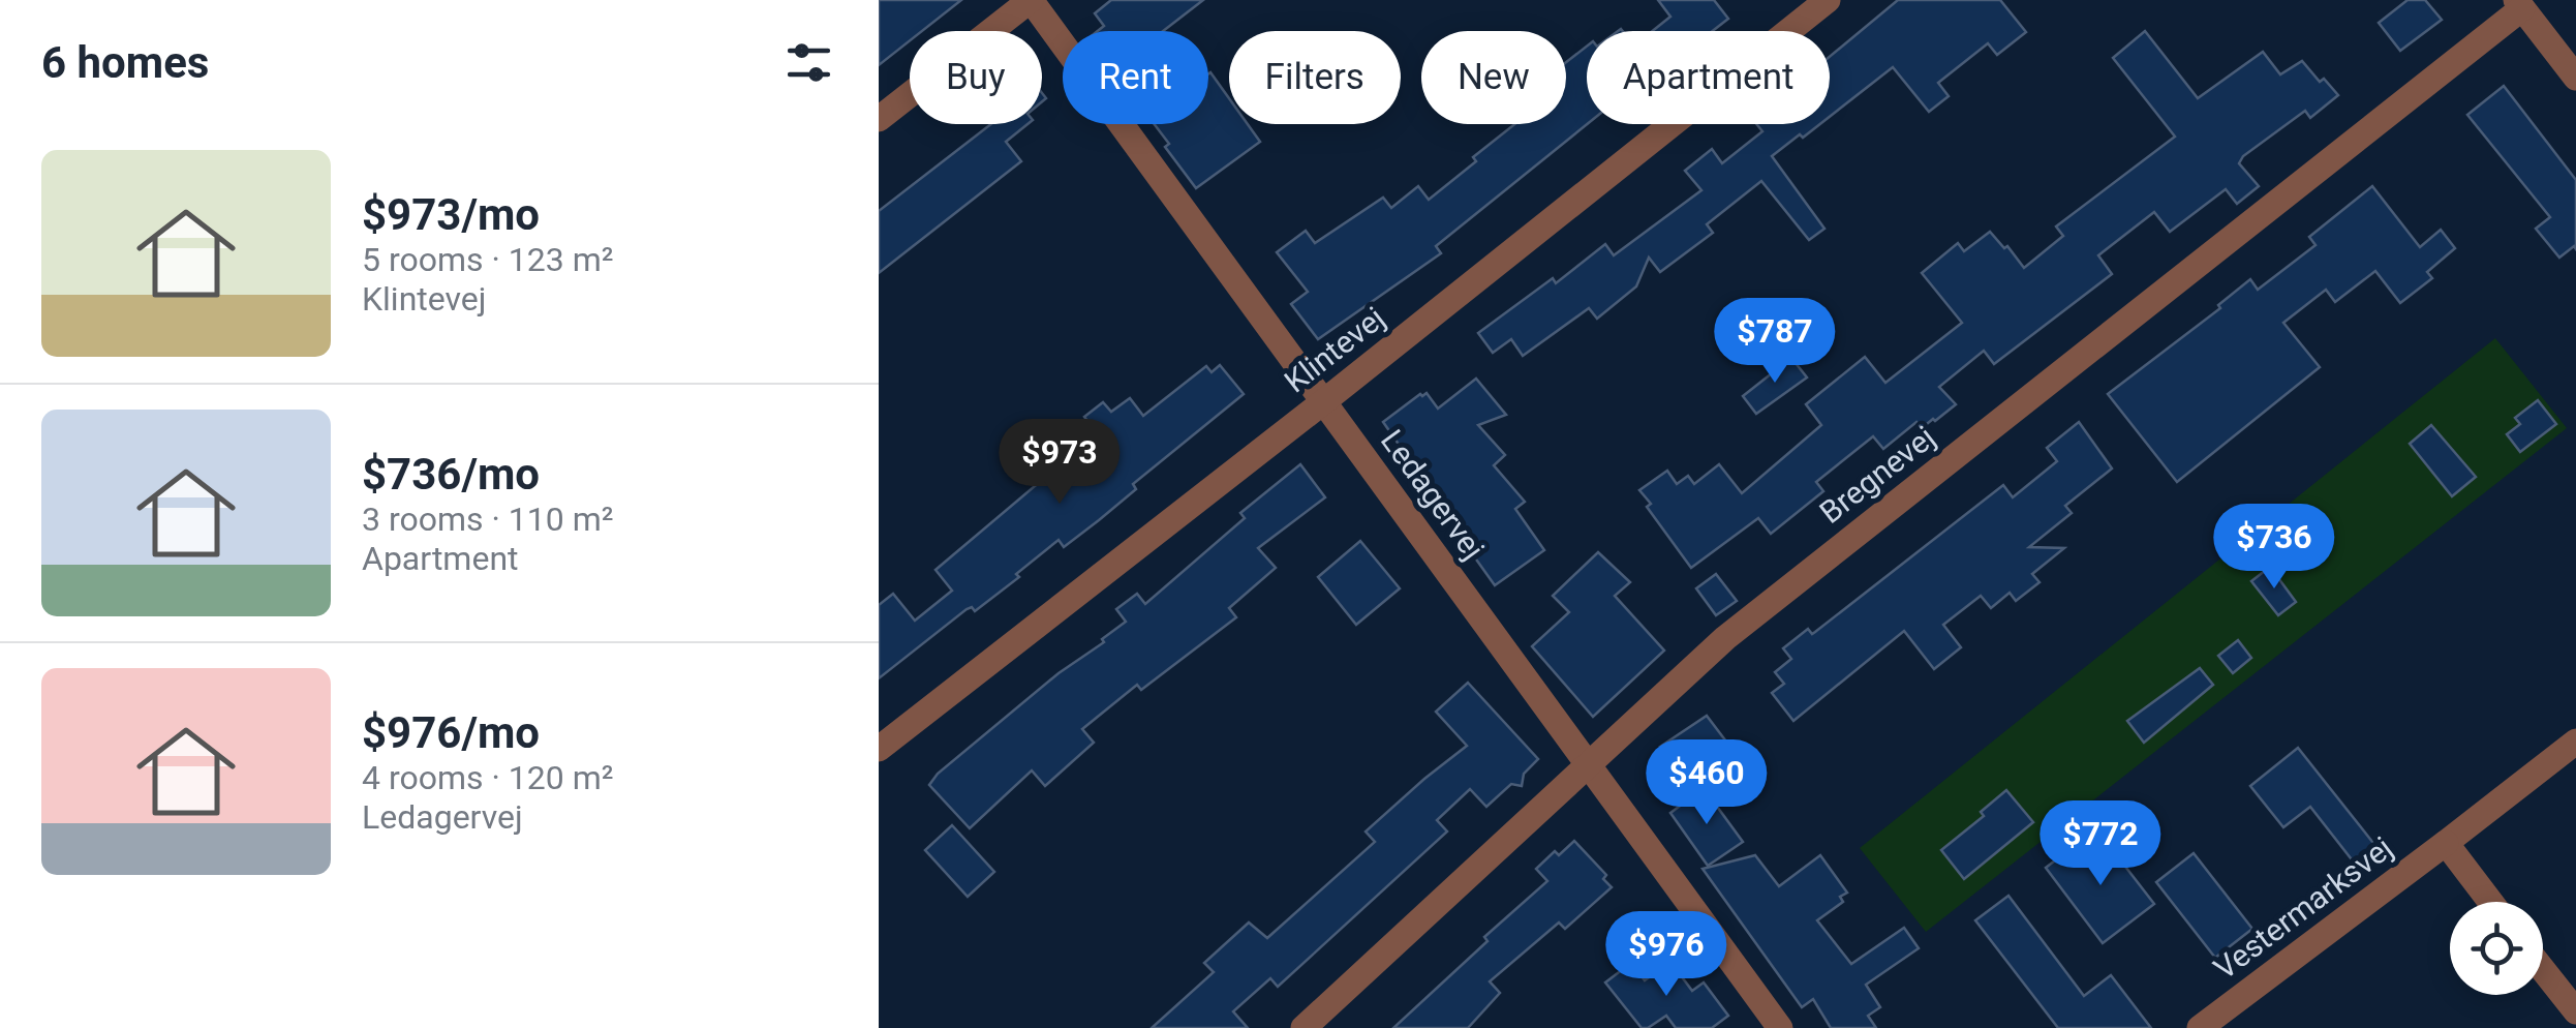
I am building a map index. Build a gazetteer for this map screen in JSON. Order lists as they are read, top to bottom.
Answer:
{
  "streets": {
    "street": [
      "Klintevej",
      "Bregnevej",
      "Ledagervej",
      "Vestermarksvej"
    ]
  },
  "crossings": [
    ["Klintevej", "Ledagervej"],
    ["Bregnevej", "Ledagervej"]
  ],
  "page": {
    "heading": "6 homes",
    "chip": [
      "Buy",
      "Rent",
      "Filters",
      "New",
      "Apartment"
    ],
    "list": [
      {
        "name": "$973/mo",
        "note": "5 rooms · 123 m² · Klintevej"
      },
      {
        "name": "$736/mo",
        "note": "3 rooms · 110 m² · Apartment"
      },
      {
        "name": "$976/mo",
        "note": "4 rooms · 120 m² · Ledagervej"
      }
    ],
    "price": [
      "$787",
      "$973",
      "$736",
      "$460",
      "$772",
      "$976"
    ]
  }
}
